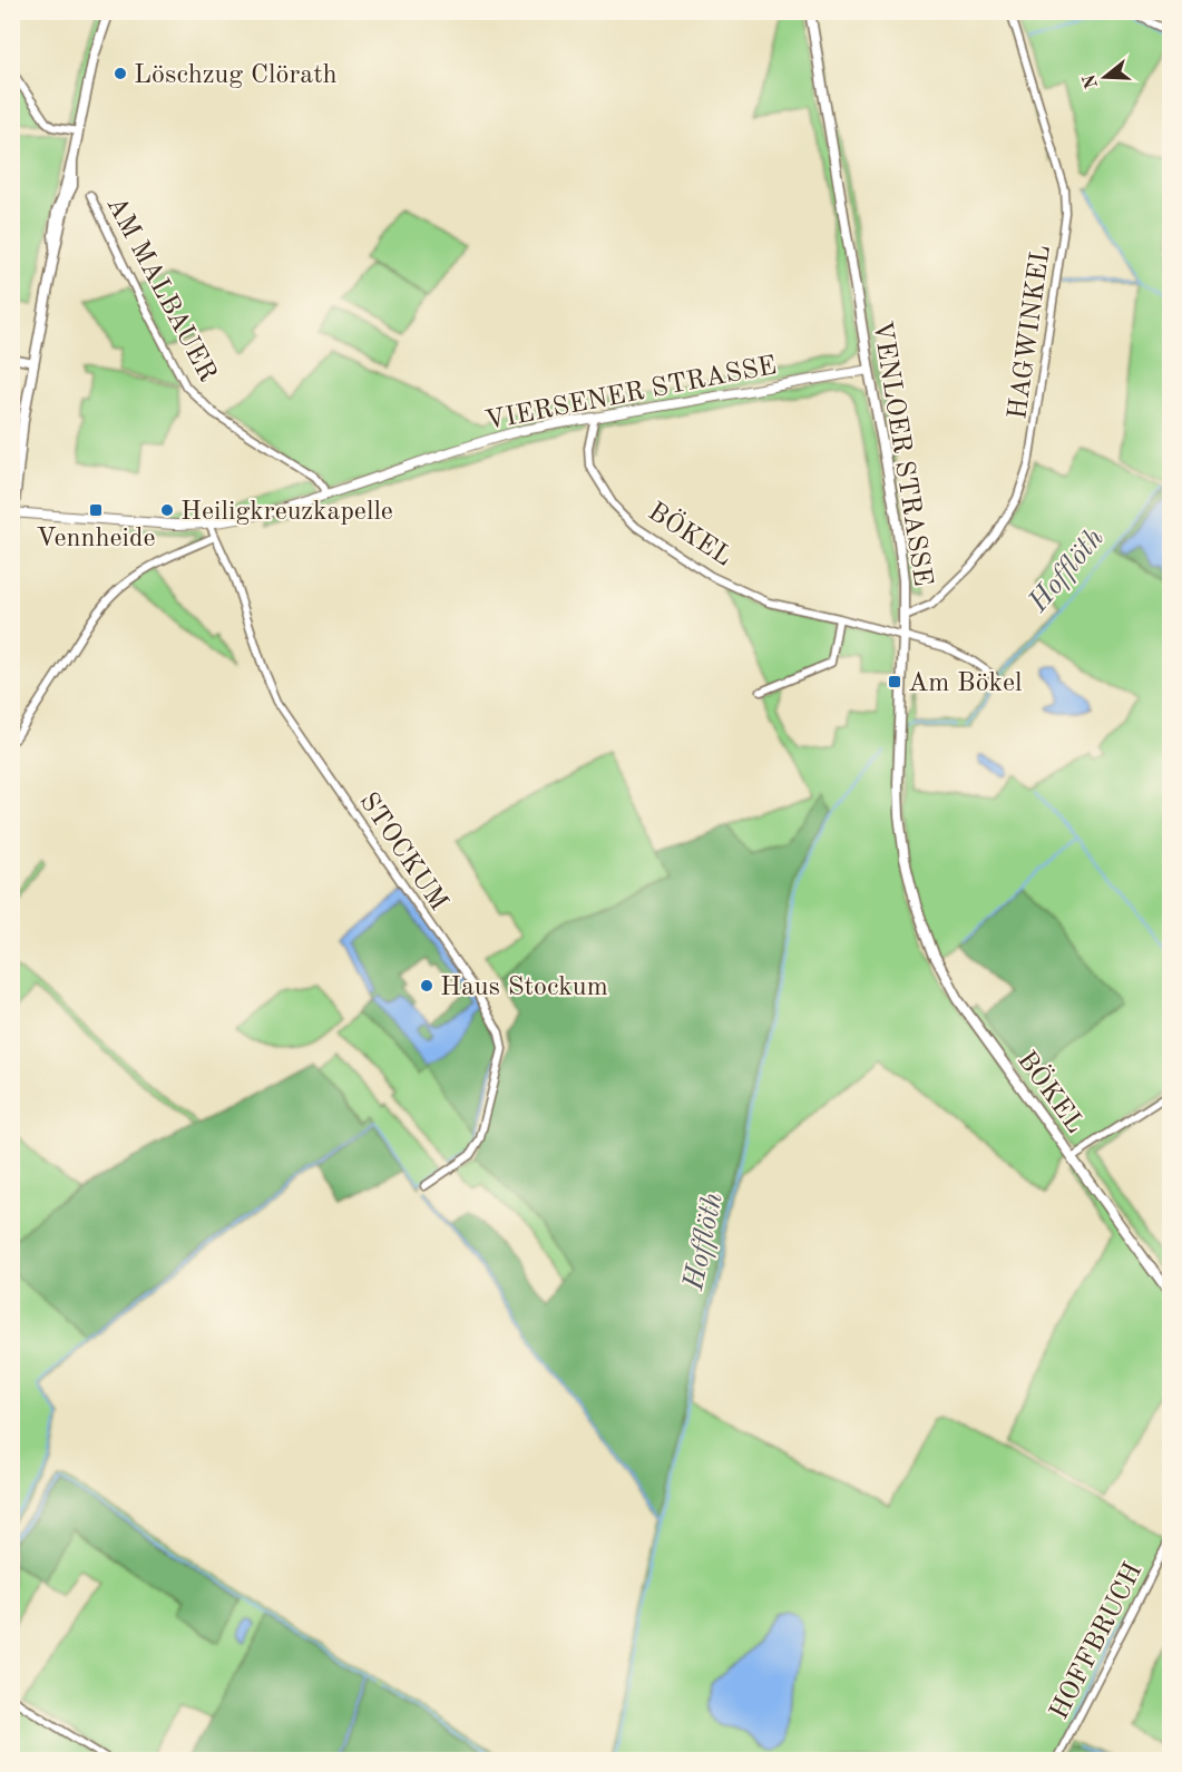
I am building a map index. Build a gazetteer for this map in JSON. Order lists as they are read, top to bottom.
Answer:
{
  "streets": {
    "main road": ["VENLOER STRASSE", "BÖKEL"],
    "street": [
      "AM MALBAUER",
      "HAGWINKEL",
      "VIERSENER STRASSE",
      "STOCKUM",
      "HOFFBRUCH"
    ]
  },
  "crossings": [
    ["AM MALBAUER", "VIERSENER STRASSE"],
    ["HAGWINKEL", "VENLOER STRASSE"],
    ["VIERSENER STRASSE", "VENLOER STRASSE"],
    ["VIERSENER STRASSE", "BÖKEL"],
    ["VIERSENER STRASSE", "STOCKUM"],
    ["VENLOER STRASSE", "BÖKEL"]
  ],
  "water": ["Hofflöth"],
  "places": {
    "other": ["Löschzug Clörath", "Heiligkreuzkapelle", "Haus Stockum"],
    "transit": ["Vennheide", "Am Bökel"]
  },
  "north": "left"
}
